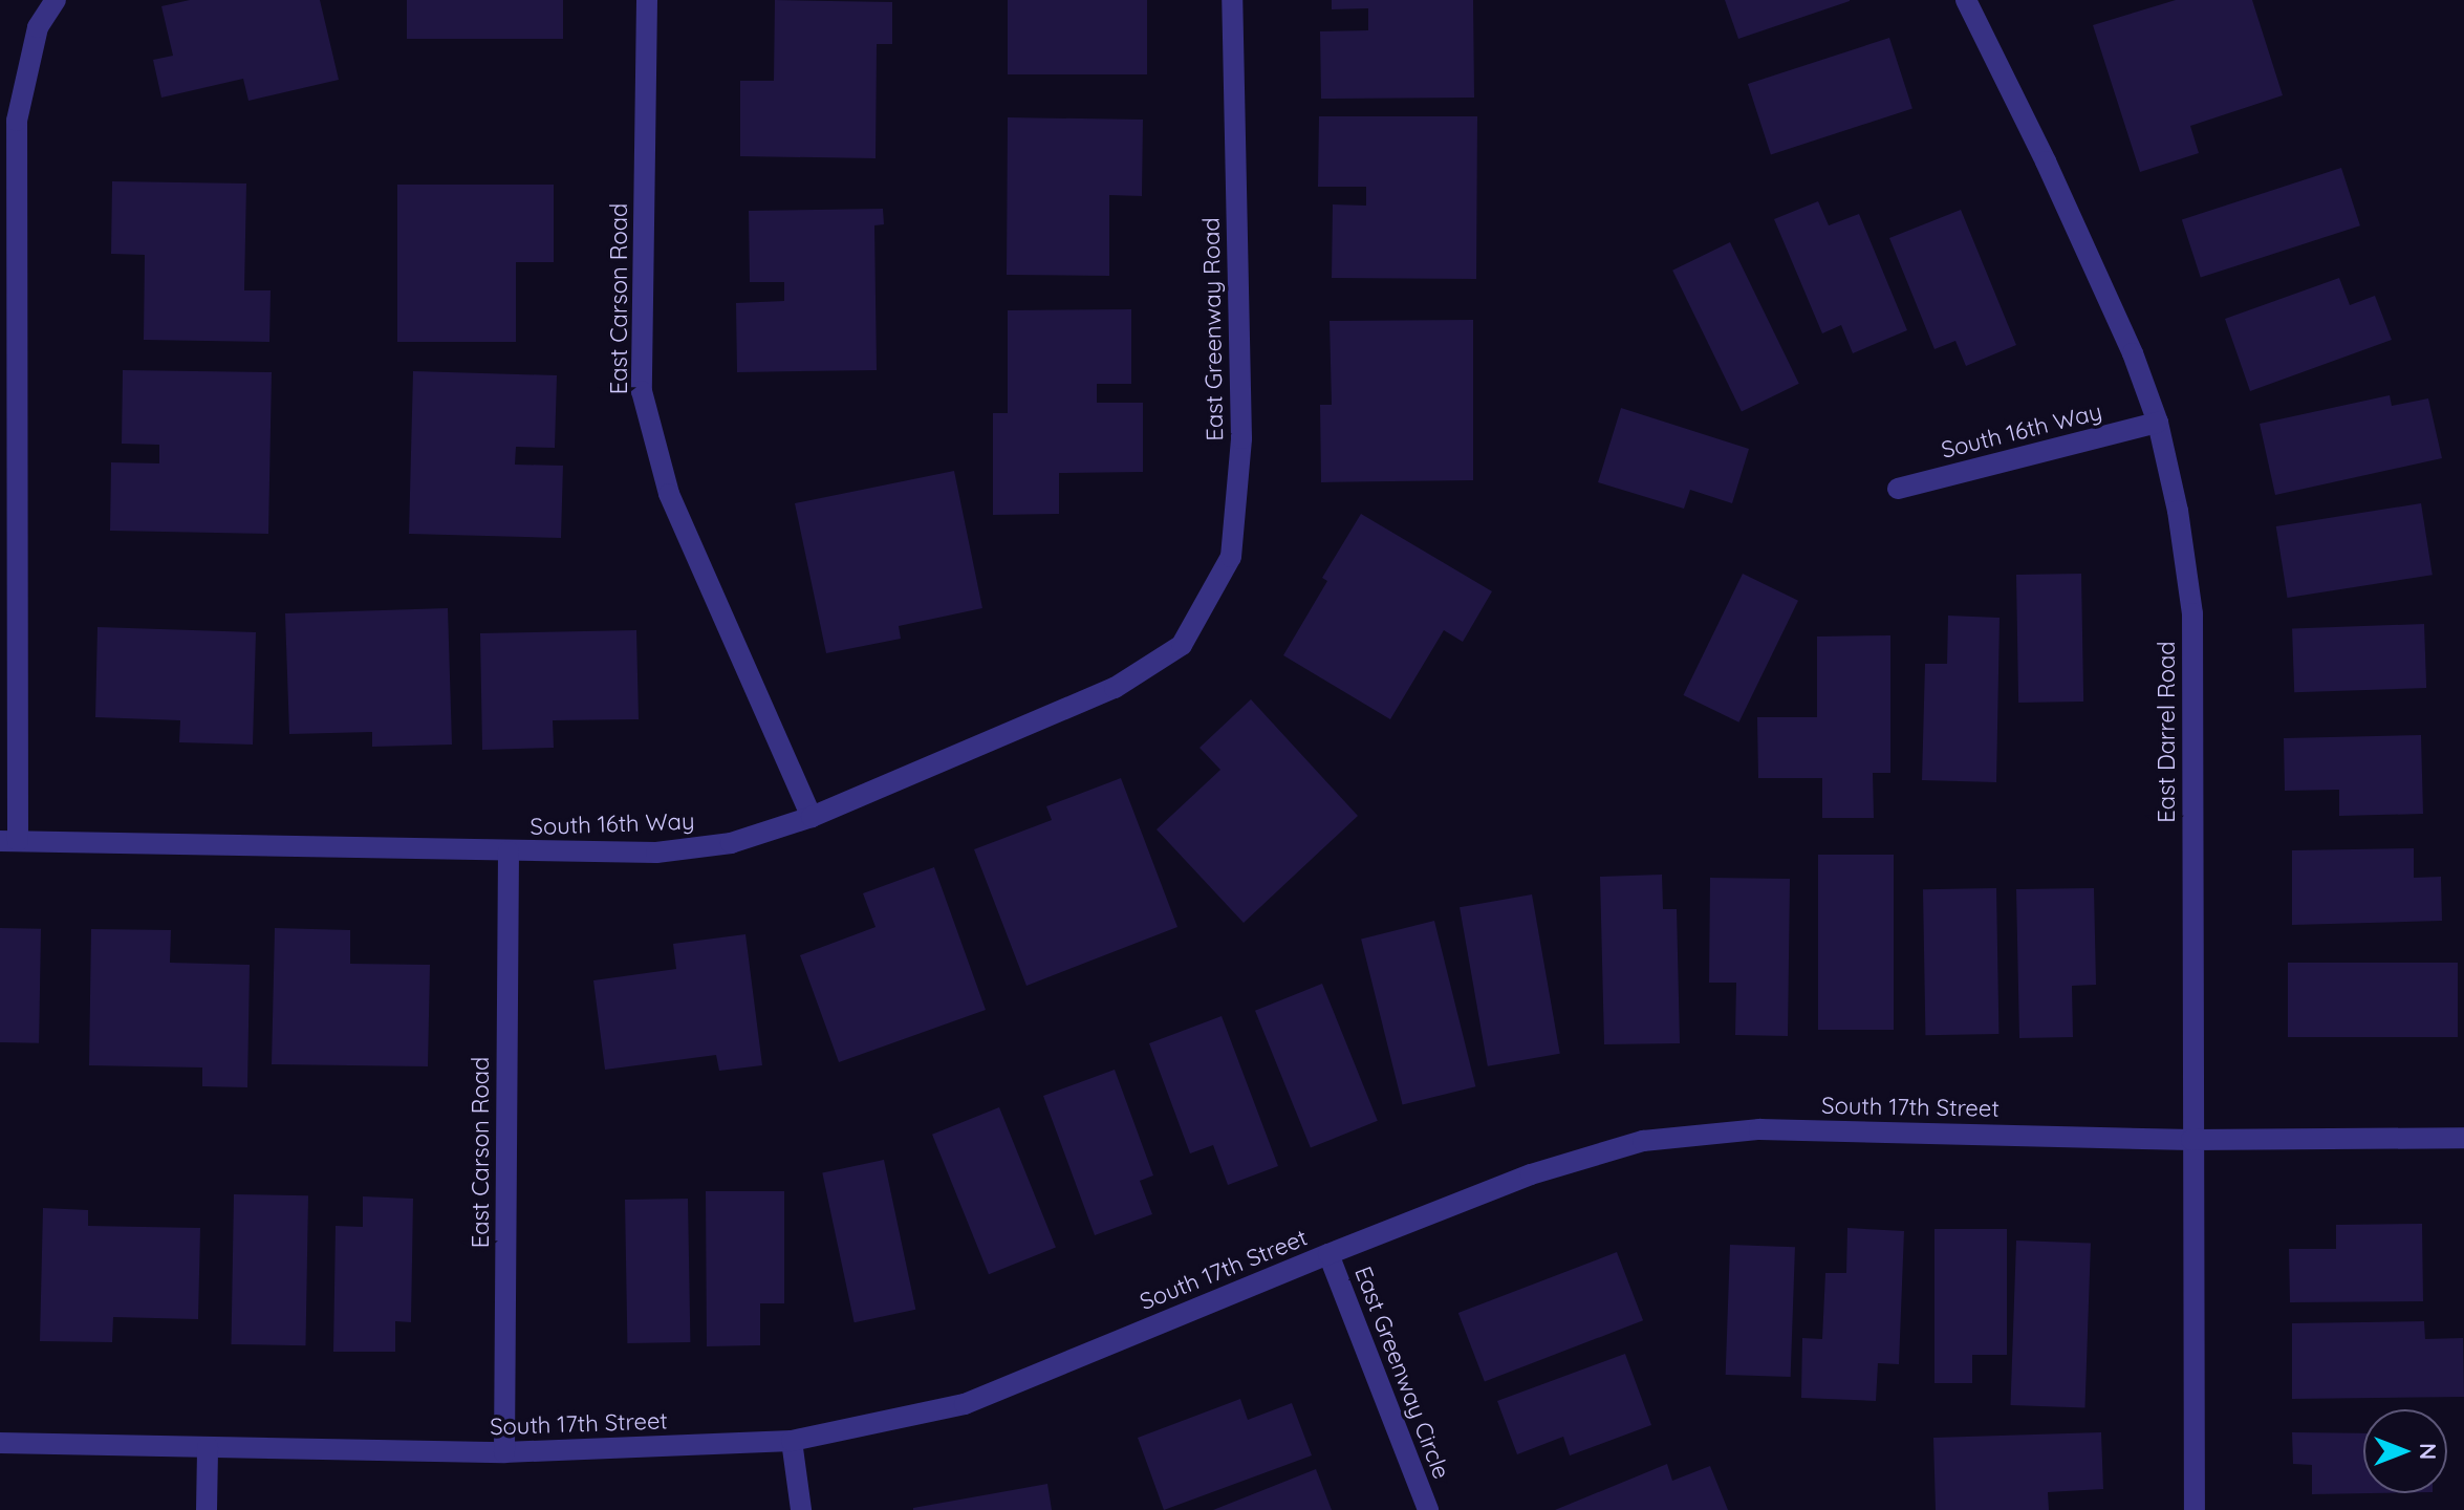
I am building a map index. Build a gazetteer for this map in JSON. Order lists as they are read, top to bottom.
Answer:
{
  "streets": {
    "street": [
      "East Carson Road",
      "East Greenway Road",
      "South 16th Way",
      "East Darrel Road",
      "South 17th Street",
      "East Greenway Circle"
    ]
  },
  "crossings": [
    ["East Carson Road", "South 16th Way"],
    ["East Carson Road", "South 17th Street"],
    ["East Greenway Road", "South 16th Way"],
    ["South 16th Way", "East Darrel Road"],
    ["East Darrel Road", "South 17th Street"],
    ["South 17th Street", "East Greenway Circle"]
  ],
  "north": "right"
}
